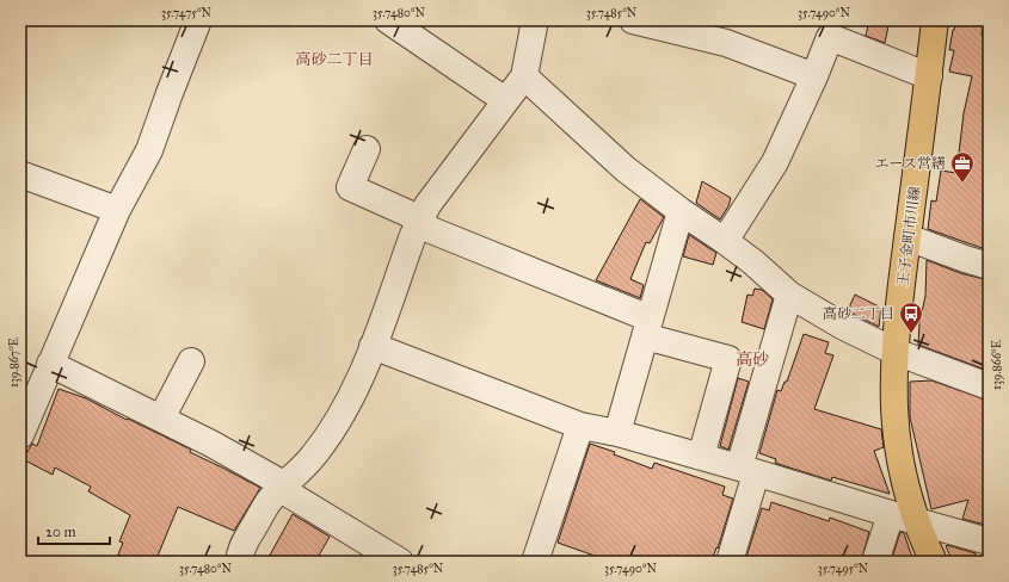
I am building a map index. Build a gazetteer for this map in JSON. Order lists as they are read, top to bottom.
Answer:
{
  "streets": {
    "main road": ["王子金町市川線"]
  },
  "districts": ["高砂二丁目", "高砂"],
  "places": {
    "office": ["エース営繕"],
    "bus stop": ["高砂二丁目"]
  },
  "scale_bar": "20 m",
  "coordinates": [
    "35.7475°N",
    "35.7480°N",
    "35.7485°N",
    "35.7490°N",
    "139.867°E",
    "139.866°E",
    "35.7495°N"
  ]
}
